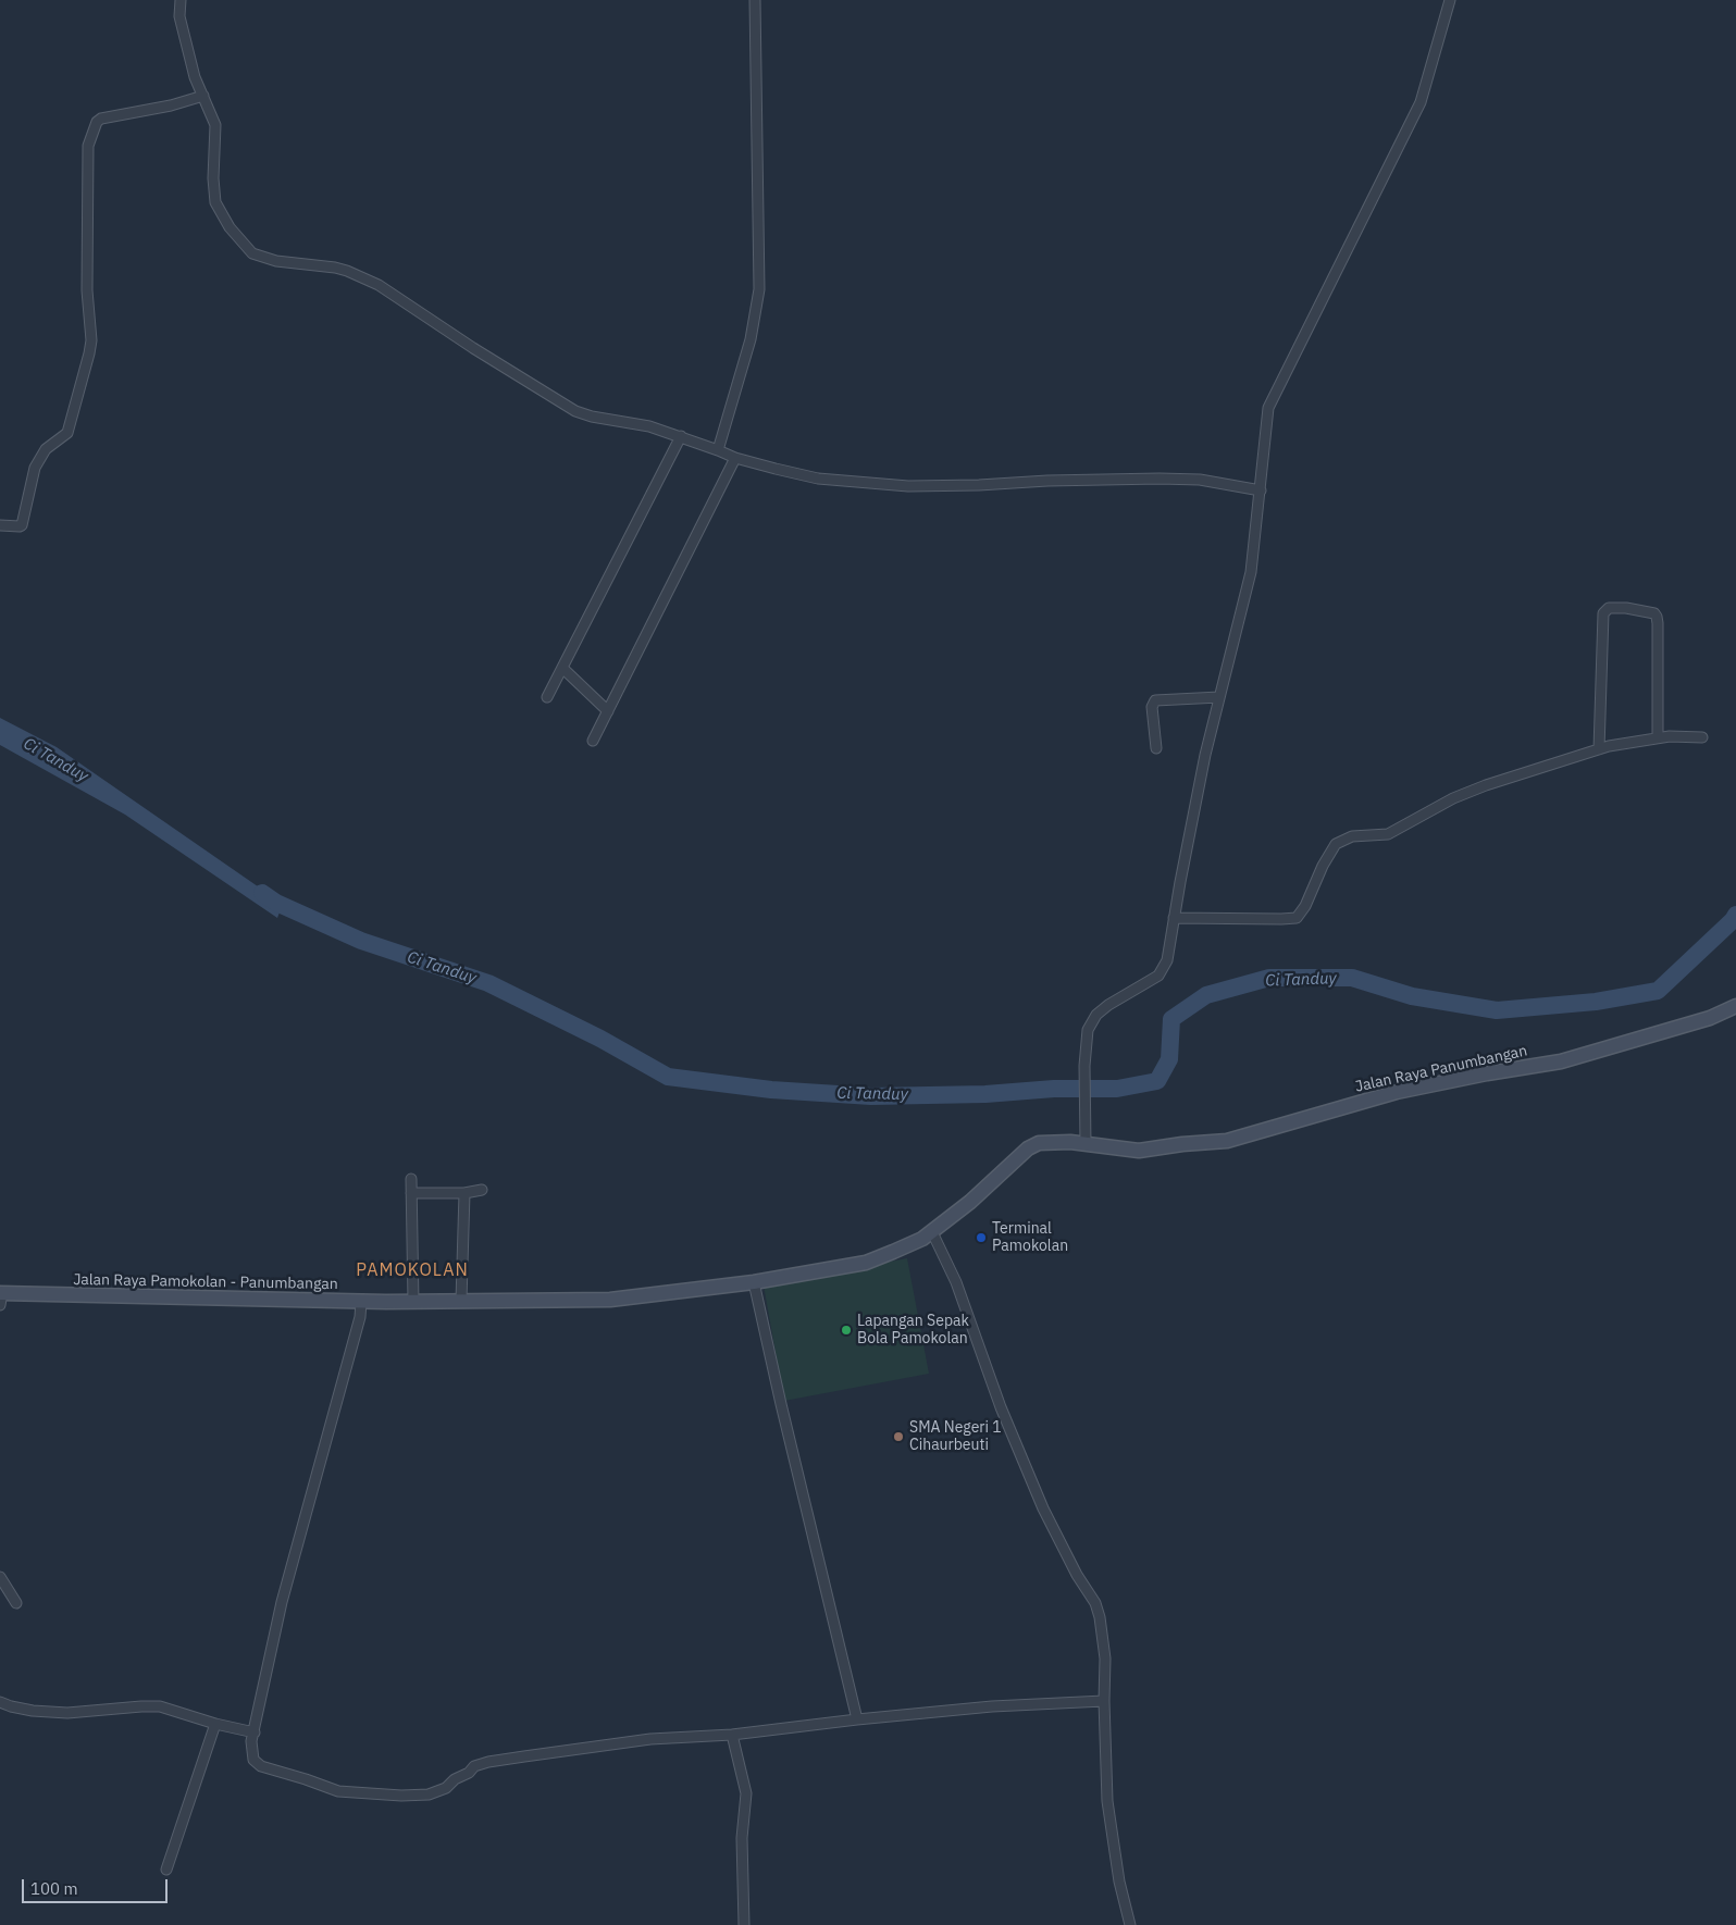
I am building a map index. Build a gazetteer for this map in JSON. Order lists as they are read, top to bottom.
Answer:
{
  "streets": {
    "main road": ["Jalan Raya Panumbangan", "Jalan Raya Pamokolan - Panumbangan"]
  },
  "crossings": [
    ["Jalan Raya Panumbangan", "Jalan Raya Pamokolan - Panumbangan"]
  ],
  "districts": ["PAMOKOLAN"],
  "water": ["Ci Tanduy"],
  "places": ["Terminal Pamokolan", "Lapangan Sepak Bola Pamokolan", "SMA Negeri 1 Cihaurbeuti"],
  "scale_bar": "100 m"
}
